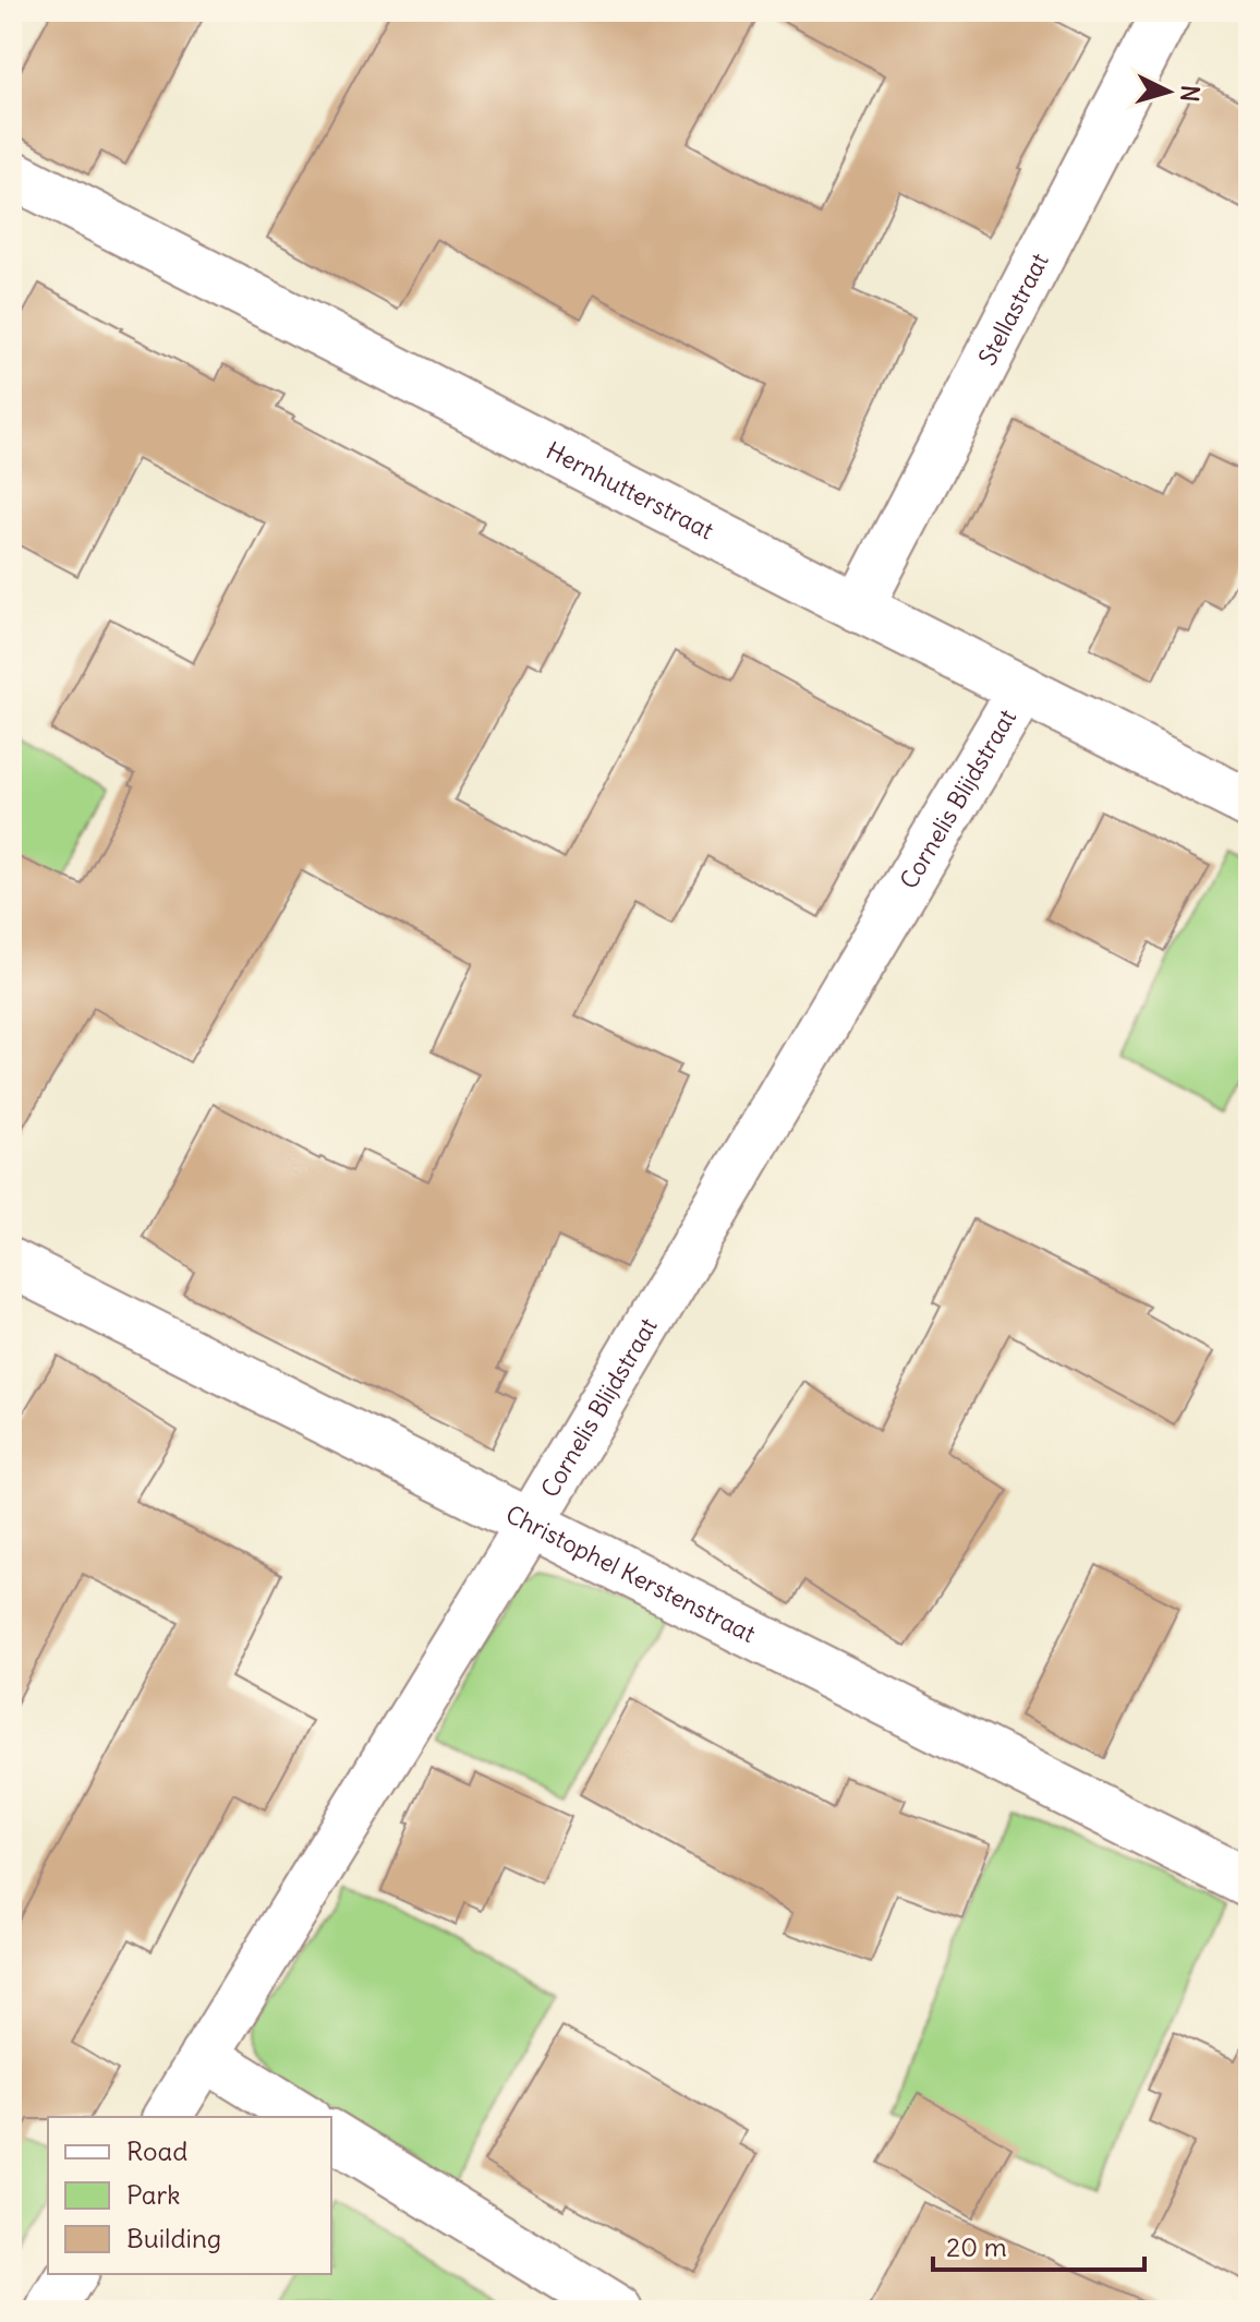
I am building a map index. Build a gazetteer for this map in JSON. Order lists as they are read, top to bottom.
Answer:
{
  "streets": {
    "street": [
      "Stellastraat",
      "Hernhutterstraat",
      "Cornelis Blijdstraat",
      "Christophel Kerstenstraat"
    ]
  },
  "crossings": [
    ["Stellastraat", "Hernhutterstraat"],
    ["Hernhutterstraat", "Cornelis Blijdstraat"],
    ["Cornelis Blijdstraat", "Christophel Kerstenstraat"]
  ],
  "legend": ["Road", "Park", "Building"],
  "scale_bar": "20 m",
  "north": "right"
}
